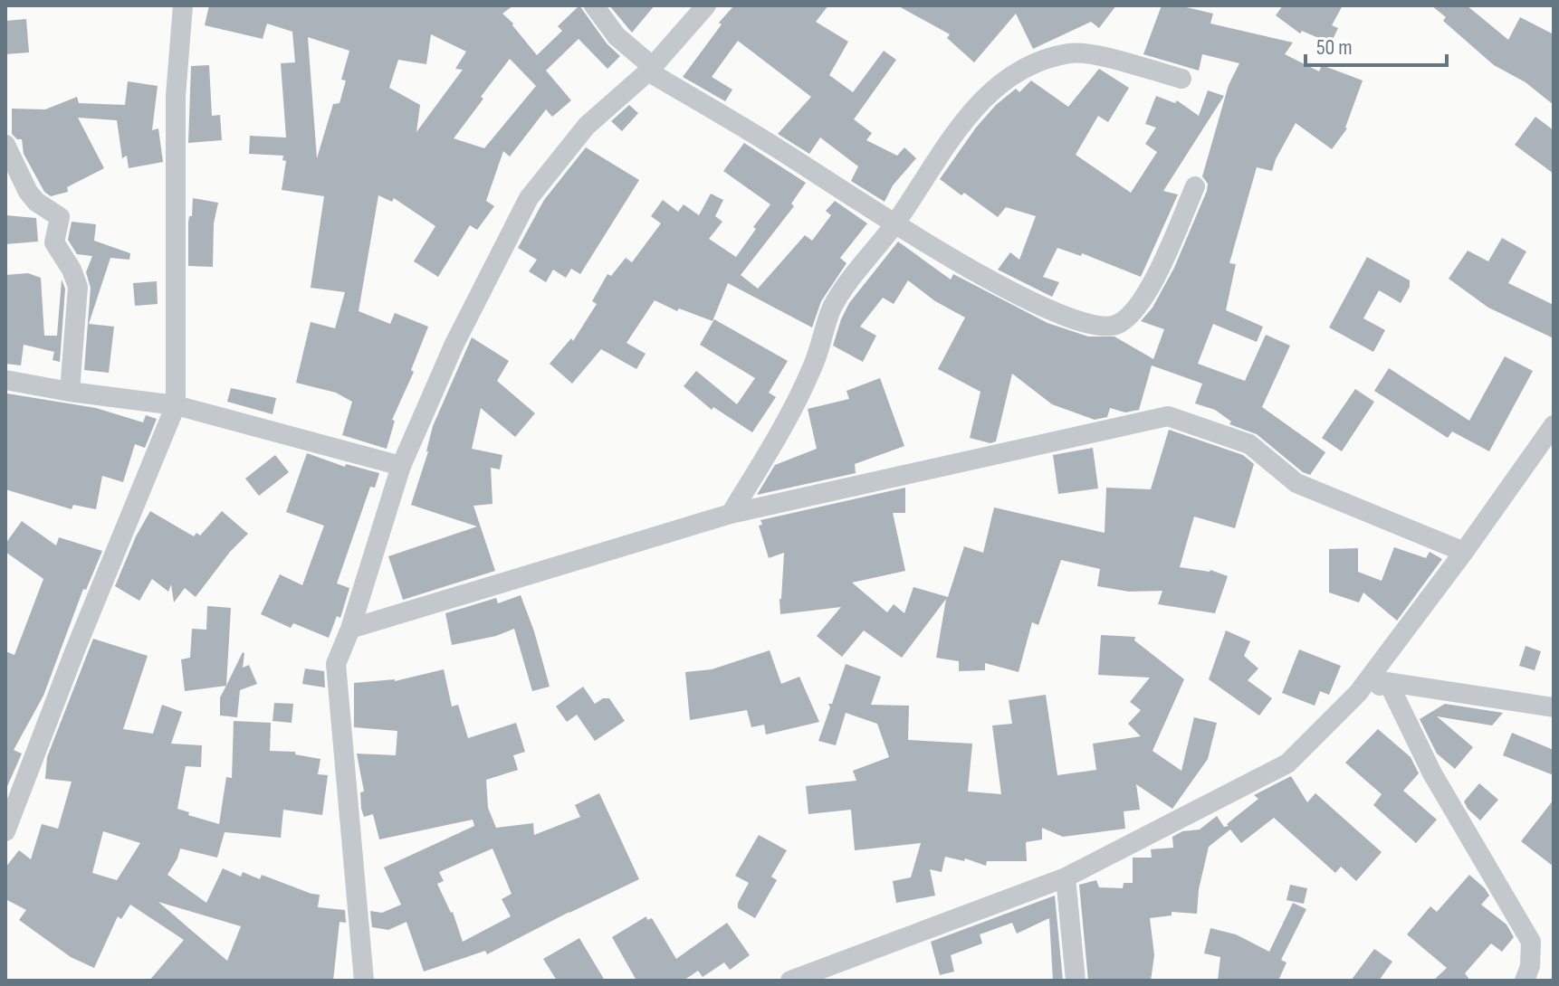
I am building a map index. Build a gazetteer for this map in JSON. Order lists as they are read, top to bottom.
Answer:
{
  "scale_bar": "50 m"
}
